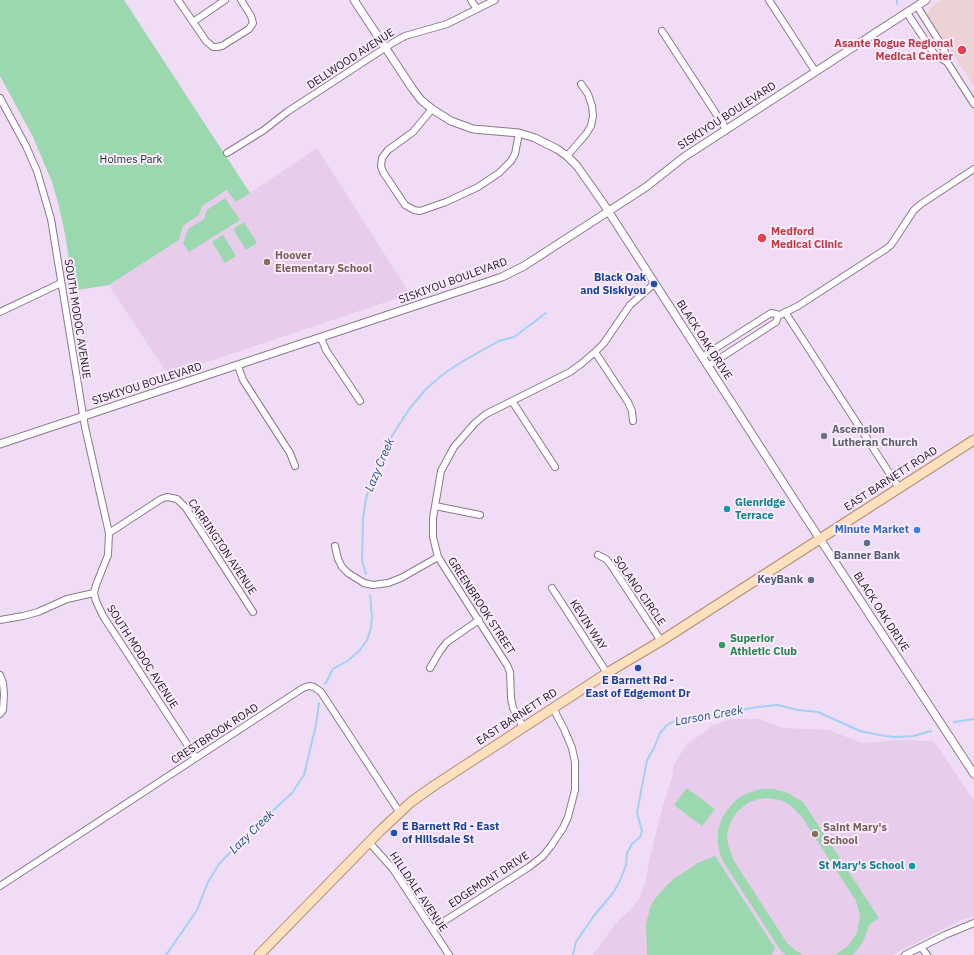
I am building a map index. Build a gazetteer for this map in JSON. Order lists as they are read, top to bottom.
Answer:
{
  "streets": {
    "main road": ["EAST BARNETT ROAD", "EAST BARNETT RD"],
    "street": [
      "DELLWOOD AVENUE",
      "SISKIYOU BOULEVARD",
      "SOUTH MODOC AVENUE",
      "BLACK OAK DRIVE",
      "CARRINGTON AVENUE",
      "SOLANO CIRCLE",
      "GREENBROOK STREET",
      "KEVIN WAY",
      "CRESTBROOK ROAD",
      "EDGEMONT DRIVE",
      "HILLDALE AVENUE"
    ]
  },
  "crossings": [
    ["DELLWOOD AVENUE", "BLACK OAK DRIVE"],
    ["SISKIYOU BOULEVARD", "SOUTH MODOC AVENUE"],
    ["SISKIYOU BOULEVARD", "BLACK OAK DRIVE"],
    ["SOUTH MODOC AVENUE", "CARRINGTON AVENUE"],
    ["SOUTH MODOC AVENUE", "CRESTBROOK ROAD"],
    ["BLACK OAK DRIVE", "EAST BARNETT ROAD"],
    ["BLACK OAK DRIVE", "GREENBROOK STREET"],
    ["BLACK OAK DRIVE", "EAST BARNETT RD"],
    ["EAST BARNETT ROAD", "EAST BARNETT RD"],
    ["SOLANO CIRCLE", "EAST BARNETT RD"],
    ["GREENBROOK STREET", "EAST BARNETT RD"],
    ["KEVIN WAY", "EAST BARNETT RD"],
    ["EAST BARNETT RD", "CRESTBROOK ROAD"],
    ["EAST BARNETT RD", "EDGEMONT DRIVE"],
    ["EAST BARNETT RD", "HILLDALE AVENUE"],
    ["EDGEMONT DRIVE", "HILLDALE AVENUE"]
  ],
  "water": ["Lazy Creek", "Larson Creek"],
  "parks": ["Holmes Park"],
  "places": [
    "Asante Rogue Regional Medical Center",
    "Medford Medical Clinic",
    "Hoover Elementary School",
    "Black Oak and Siskiyou",
    "Ascension Lutheran Church",
    "Glenridge Terrace",
    "Minute Market",
    "Banner Bank",
    "KeyBank",
    "Superior Athletic Club",
    "E Barnett Rd - East of Edgemont Dr",
    "E Barnett Rd - East of Hillsdale St",
    "Saint Mary's School",
    "St Mary's School"
  ]
}
